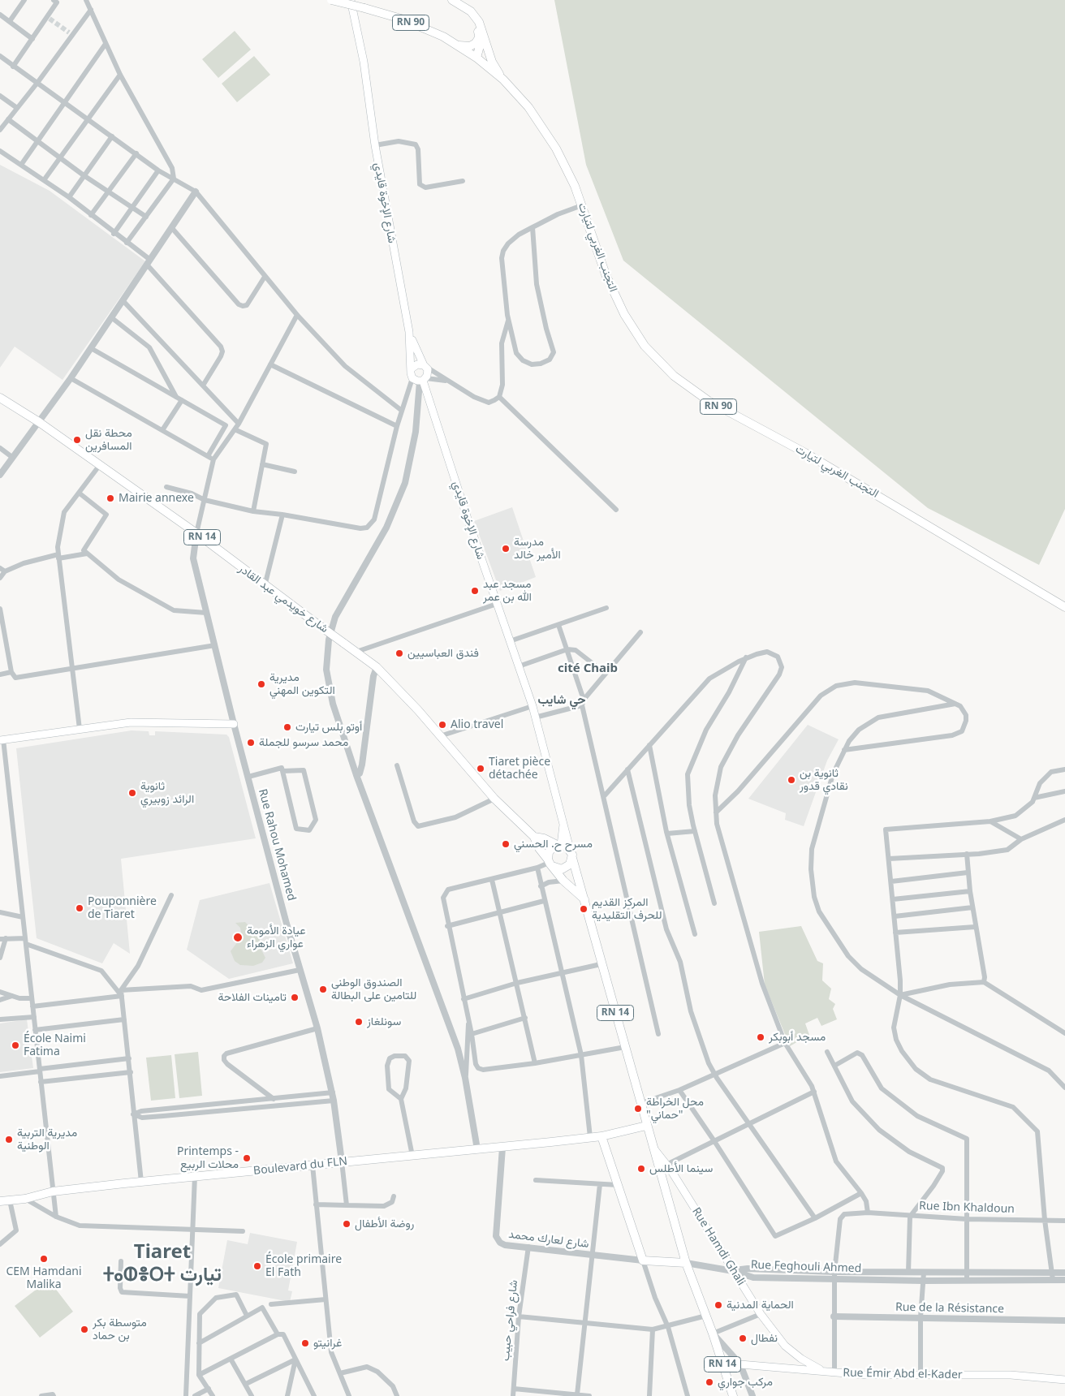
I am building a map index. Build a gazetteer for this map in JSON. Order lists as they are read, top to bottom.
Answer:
{
  "streets": {
    "main road": [
      "RN 90",
      "شارع الإخوة قايدي",
      "التجنب الغربي لتيارت",
      "RN 14",
      "شارع خويدمي عبد القادر",
      "Boulevard du FLN",
      "Rue Hamdi Ghali",
      "Rue Émir Abd el-Kader"
    ],
    "street": [
      "Rue Rahou Mohamed",
      "Rue Ibn Khaldoun",
      "شارع لعارك محمد",
      "Rue Feghouli Ahmed",
      "Rue de la Résistance",
      "شارع فراحي حبيب"
    ]
  },
  "crossings": [
    ["شارع الإخوة قايدي", "RN 14"],
    ["شارع الإخوة قايدي", "شارع خويدمي عبد القادر"],
    ["RN 14", "شارع خويدمي عبد القادر"],
    ["RN 14", "Boulevard du FLN"],
    ["RN 14", "Rue Hamdi Ghali"],
    ["شارع خويدمي عبد القادر", "Rue Rahou Mohamed"],
    ["Rue Rahou Mohamed", "Boulevard du FLN"],
    ["Boulevard du FLN", "شارع لعارك محمد"],
    ["Rue Ibn Khaldoun", "Rue Feghouli Ahmed"],
    ["شارع لعارك محمد", "شارع فراحي حبيب"],
    ["Rue Hamdi Ghali", "Rue Feghouli Ahmed"],
    ["Rue Hamdi Ghali", "Rue Émir Abd el-Kader"]
  ],
  "districts": ["cité Chaib", "حي شايب", "Tiaret ⵜⴰⵀⴻⵔⵜ تيارت"],
  "places": [
    "محطة نقل المسافرين",
    "Mairie annexe",
    "مدرسة الأمير خالد",
    "مسجد عبد الله بن عمر",
    "فندق العباسيين",
    "مديرية التكوين المهني",
    "Alio travel",
    "أوتو بلس تيارت",
    "محمد سرسو للجملة",
    "Tiaret pièce détachée",
    "ثانوية بن نقادي قدور",
    "ثانوية الرائد زوبيري",
    "مسرح ح. الحسني",
    "Pouponnière de Tiaret",
    "المركز القديم للحرف التقليدية",
    "عيادة الأمومة عواري الزهراء",
    "الصندوق الوطني للتامين على البطالة",
    "تامينات الفلاحة",
    "سونلغاز",
    "مسجد أبوبكر",
    "École Naimi Fatima",
    "محل الخراطة \"حماني\"",
    "مديرية التربية الوطنية",
    "Printemps - محلات الربيع",
    "سينما الأطلس",
    "روضة الأطفال",
    "CEM Hamdani Malika",
    "École primaire El Fath",
    "الحماية المدنية",
    "متوسطة بكر بن حماد",
    "نفطال",
    "غرانيتو",
    "مركب جواري"
  ]
}
